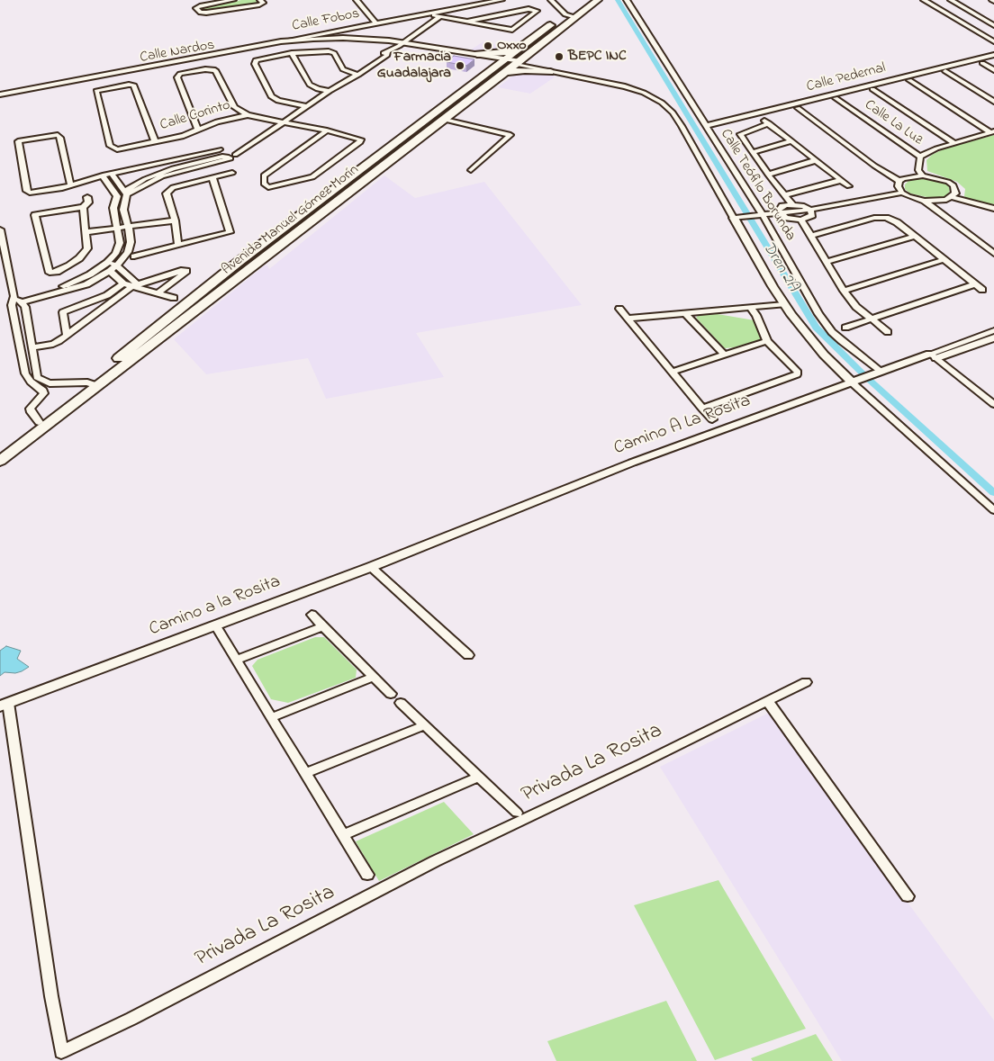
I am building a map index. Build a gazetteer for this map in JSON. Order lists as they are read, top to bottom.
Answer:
{
  "streets": {
    "main road": ["Avenida Manuel Gómez Morín"],
    "street": [
      "Calle Fobos",
      "Calle Nardos",
      "Calle Pedernal",
      "Calle Corinto",
      "Calle La Luz",
      "Calle Teófilo Borunda",
      "Camino A La Rosita",
      "Camino a la Rosita",
      "Privada La Rosita"
    ]
  },
  "crossings": [
    ["Calle Fobos", "Calle Nardos"],
    ["Calle Pedernal", "Calle Teófilo Borunda"],
    ["Calle Teófilo Borunda", "Camino A La Rosita"],
    ["Camino A La Rosita", "Camino a la Rosita"],
    ["Camino a la Rosita", "Privada La Rosita"]
  ],
  "water": ["Dren 2A"],
  "places": ["Oxxo", "BEPC INC", "Farmacia Guadalajara"]
}
